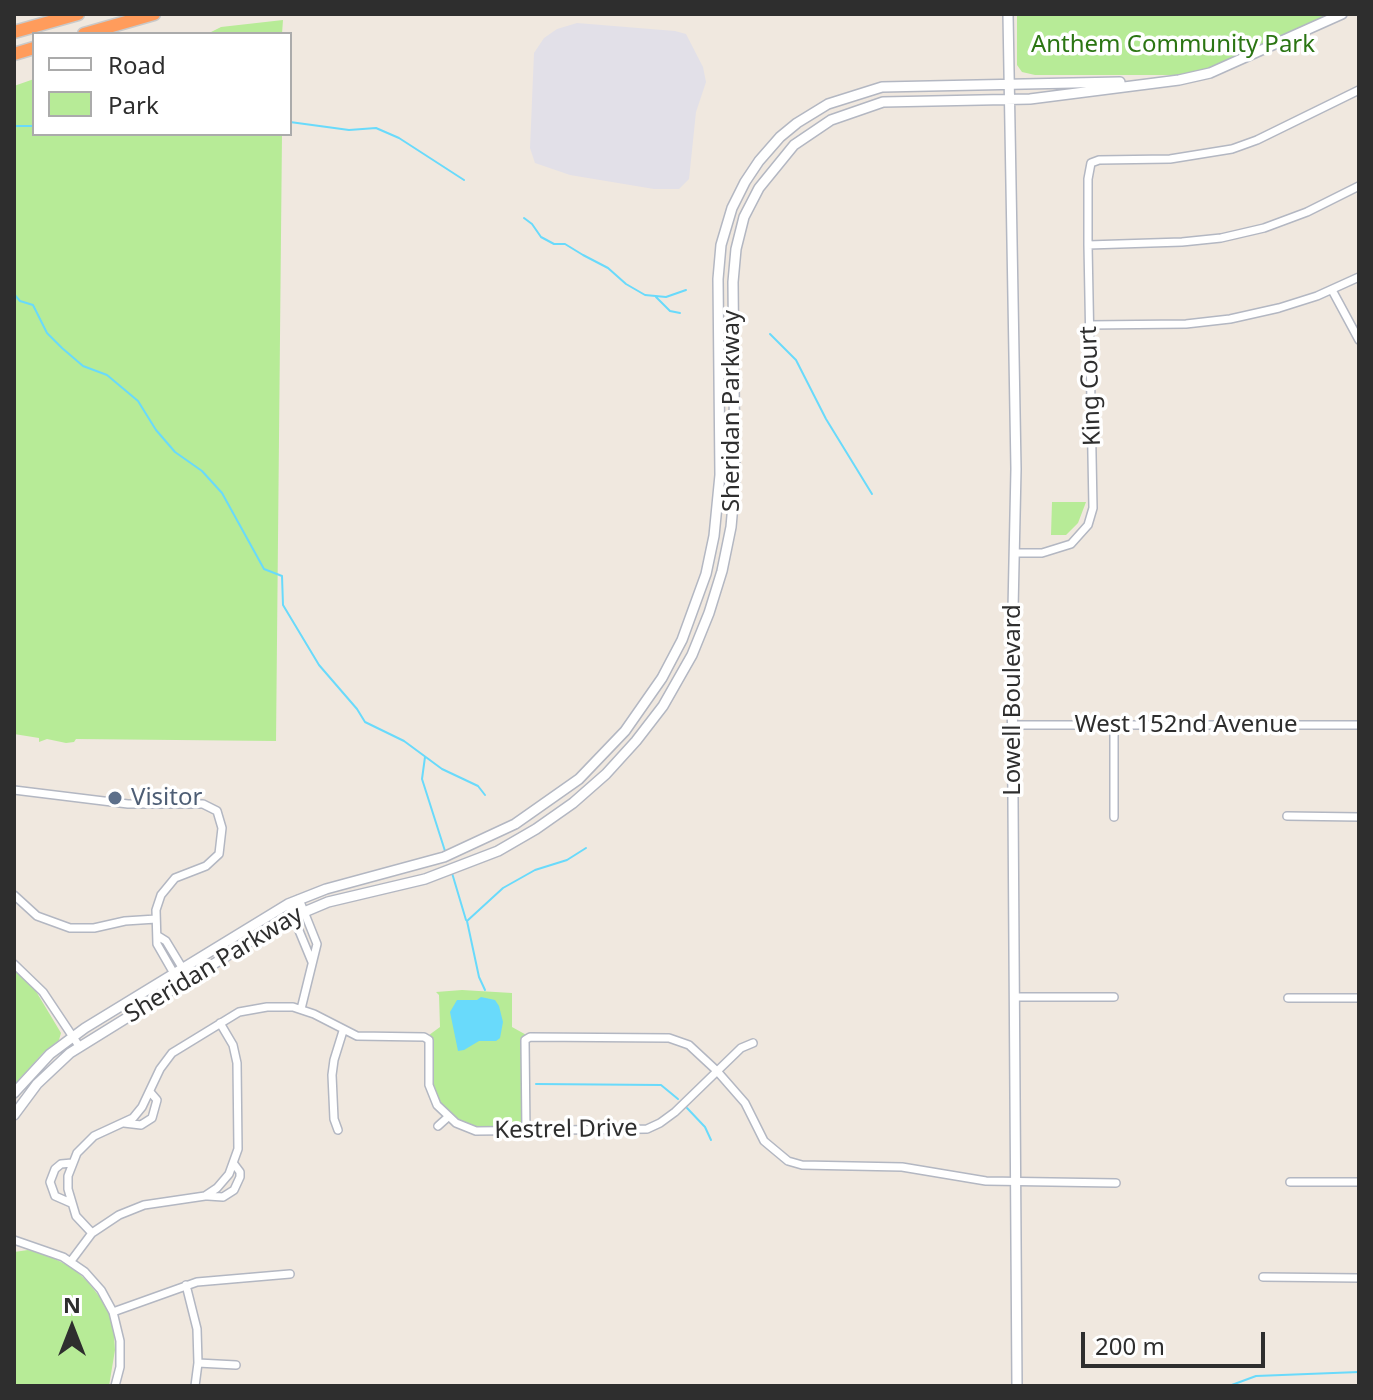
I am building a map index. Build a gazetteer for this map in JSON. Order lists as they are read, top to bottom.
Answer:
{
  "streets": {
    "main road": ["Sheridan Parkway", "Lowell Boulevard"],
    "street": ["King Court", "West 152nd Avenue", "Kestrel Drive"]
  },
  "crossings": [
    ["King Court", "Lowell Boulevard"],
    ["Sheridan Parkway", "Lowell Boulevard"],
    ["Lowell Boulevard", "West 152nd Avenue"]
  ],
  "parks": ["Anthem Community Park"],
  "places": ["Visitor"],
  "legend": ["Road", "Park"],
  "scale_bar": "200 m",
  "north": "top"
}
